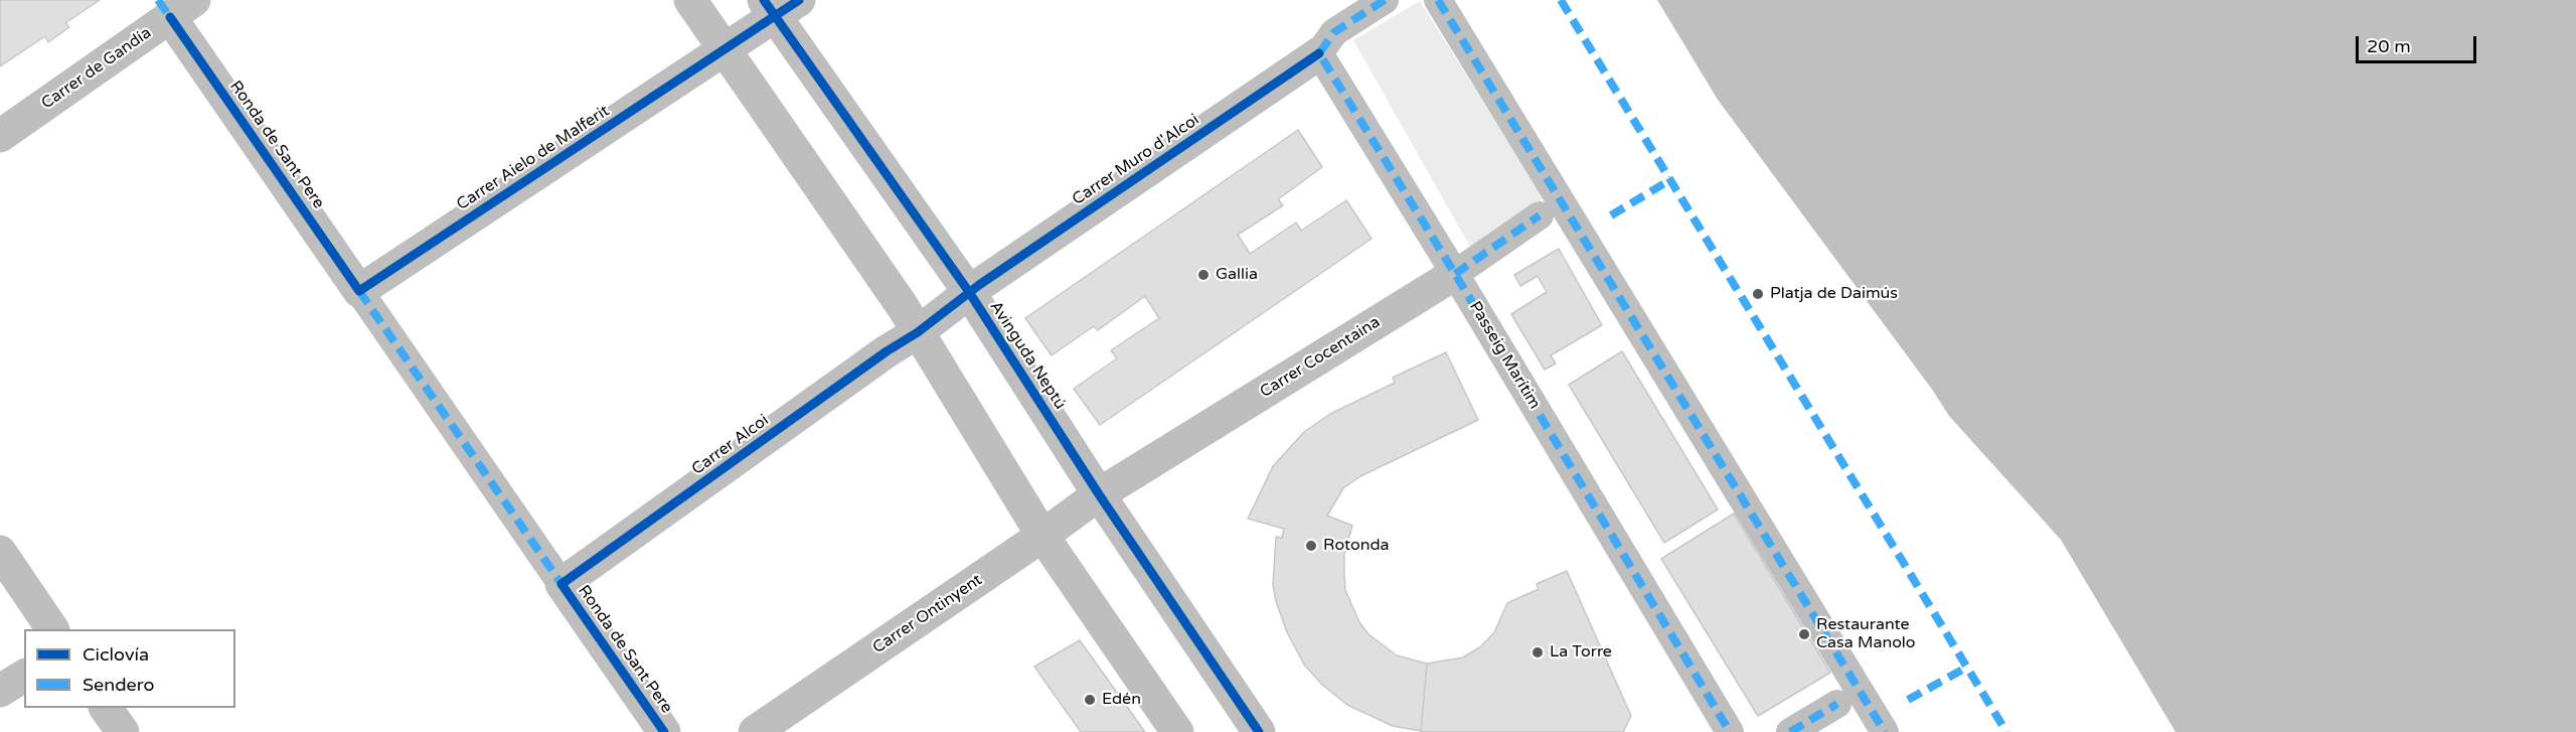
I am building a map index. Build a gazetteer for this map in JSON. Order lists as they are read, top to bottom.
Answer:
{
  "streets": {
    "street": [
      "Carrer de Gandía",
      "Ronda de Sant Pere",
      "Carrer Aielo de Malferit",
      "Carrer Muro d'Alcoi",
      "Avinguda Neptú",
      "Passeig Marítim",
      "Carrer Cocentaina",
      "Carrer Alcoi",
      "Carrer Ontinyent"
    ]
  },
  "crossings": [
    ["Carrer de Gandía", "Ronda de Sant Pere"],
    ["Ronda de Sant Pere", "Carrer Aielo de Malferit"],
    ["Ronda de Sant Pere", "Carrer Alcoi"],
    ["Carrer Aielo de Malferit", "Avinguda Neptú"],
    ["Carrer Muro d'Alcoi", "Avinguda Neptú"],
    ["Carrer Muro d'Alcoi", "Passeig Marítim"],
    ["Carrer Muro d'Alcoi", "Carrer Alcoi"],
    ["Avinguda Neptú", "Carrer Cocentaina"],
    ["Avinguda Neptú", "Carrer Ontinyent"],
    ["Passeig Marítim", "Carrer Cocentaina"],
    ["Carrer Cocentaina", "Carrer Ontinyent"]
  ],
  "places": [
    "Gallia",
    "Platja de Daimús",
    "Rotonda",
    "Restaurante Casa Manolo",
    "La Torre",
    "Edén"
  ],
  "legend": ["Ciclovía", "Sendero"],
  "scale_bar": "20 m"
}
